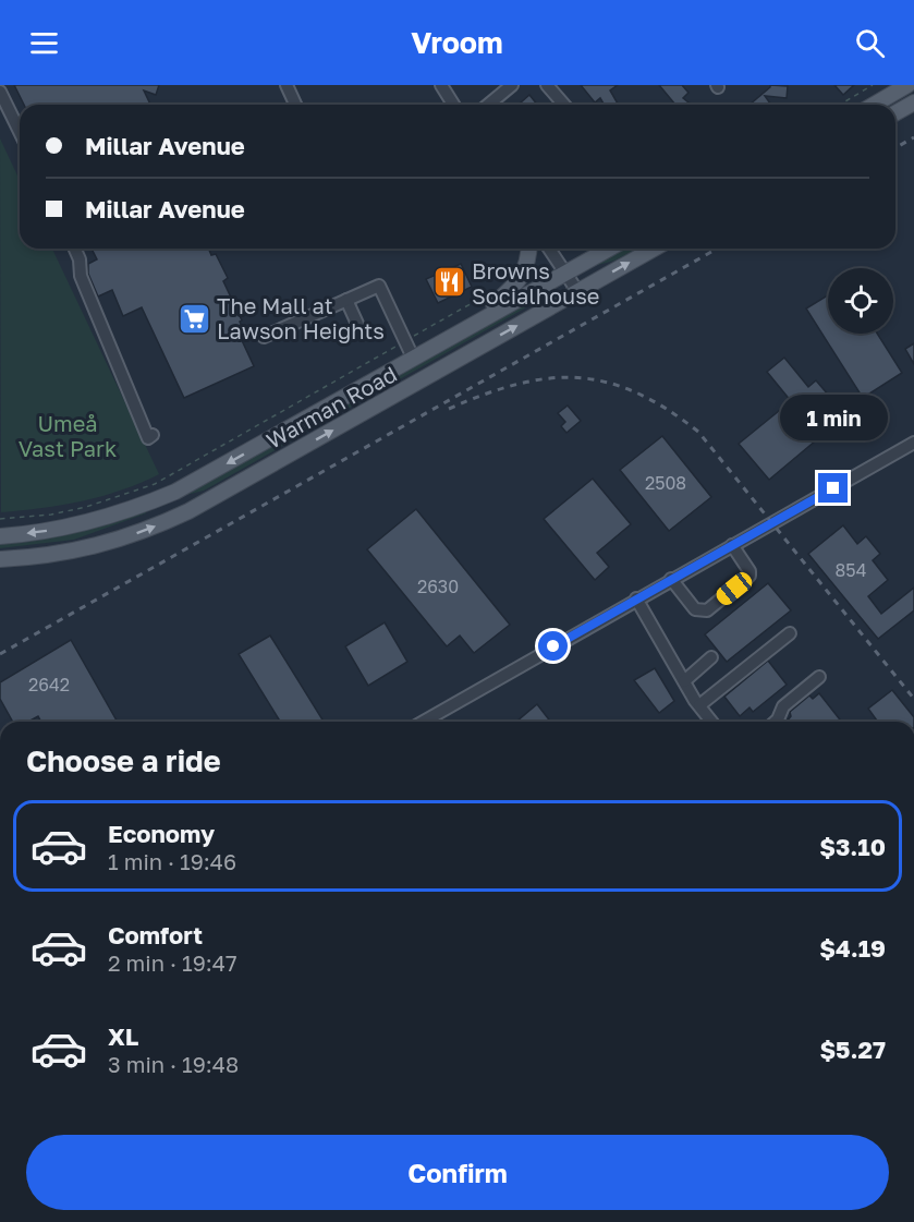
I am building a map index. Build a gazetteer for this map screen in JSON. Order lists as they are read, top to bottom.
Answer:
{
  "streets": {
    "main road": ["Warman Road"]
  },
  "parks": ["Umeå Vast Park"],
  "places": {
    "restaurant": ["Browns Socialhouse"],
    "supermarket": ["The Mall at Lawson Heights"]
  },
  "house_numbers": [
    "2508",
    "854",
    "2630",
    "2642"
  ],
  "page": {
    "header": "Vroom",
    "banner": ["Millar Avenue", "Millar Avenue"],
    "bubble": "1 min",
    "heading": "Choose a ride",
    "list": [
      {
        "name": "Economy",
        "note": "1 min · 19:46",
        "value": "$3.10"
      },
      {
        "name": "Comfort",
        "note": "2 min · 19:47",
        "value": "$4.19"
      },
      {
        "name": "XL",
        "note": "3 min · 19:48",
        "value": "$5.27"
      }
    ],
    "buttons": "Confirm"
  }
}
